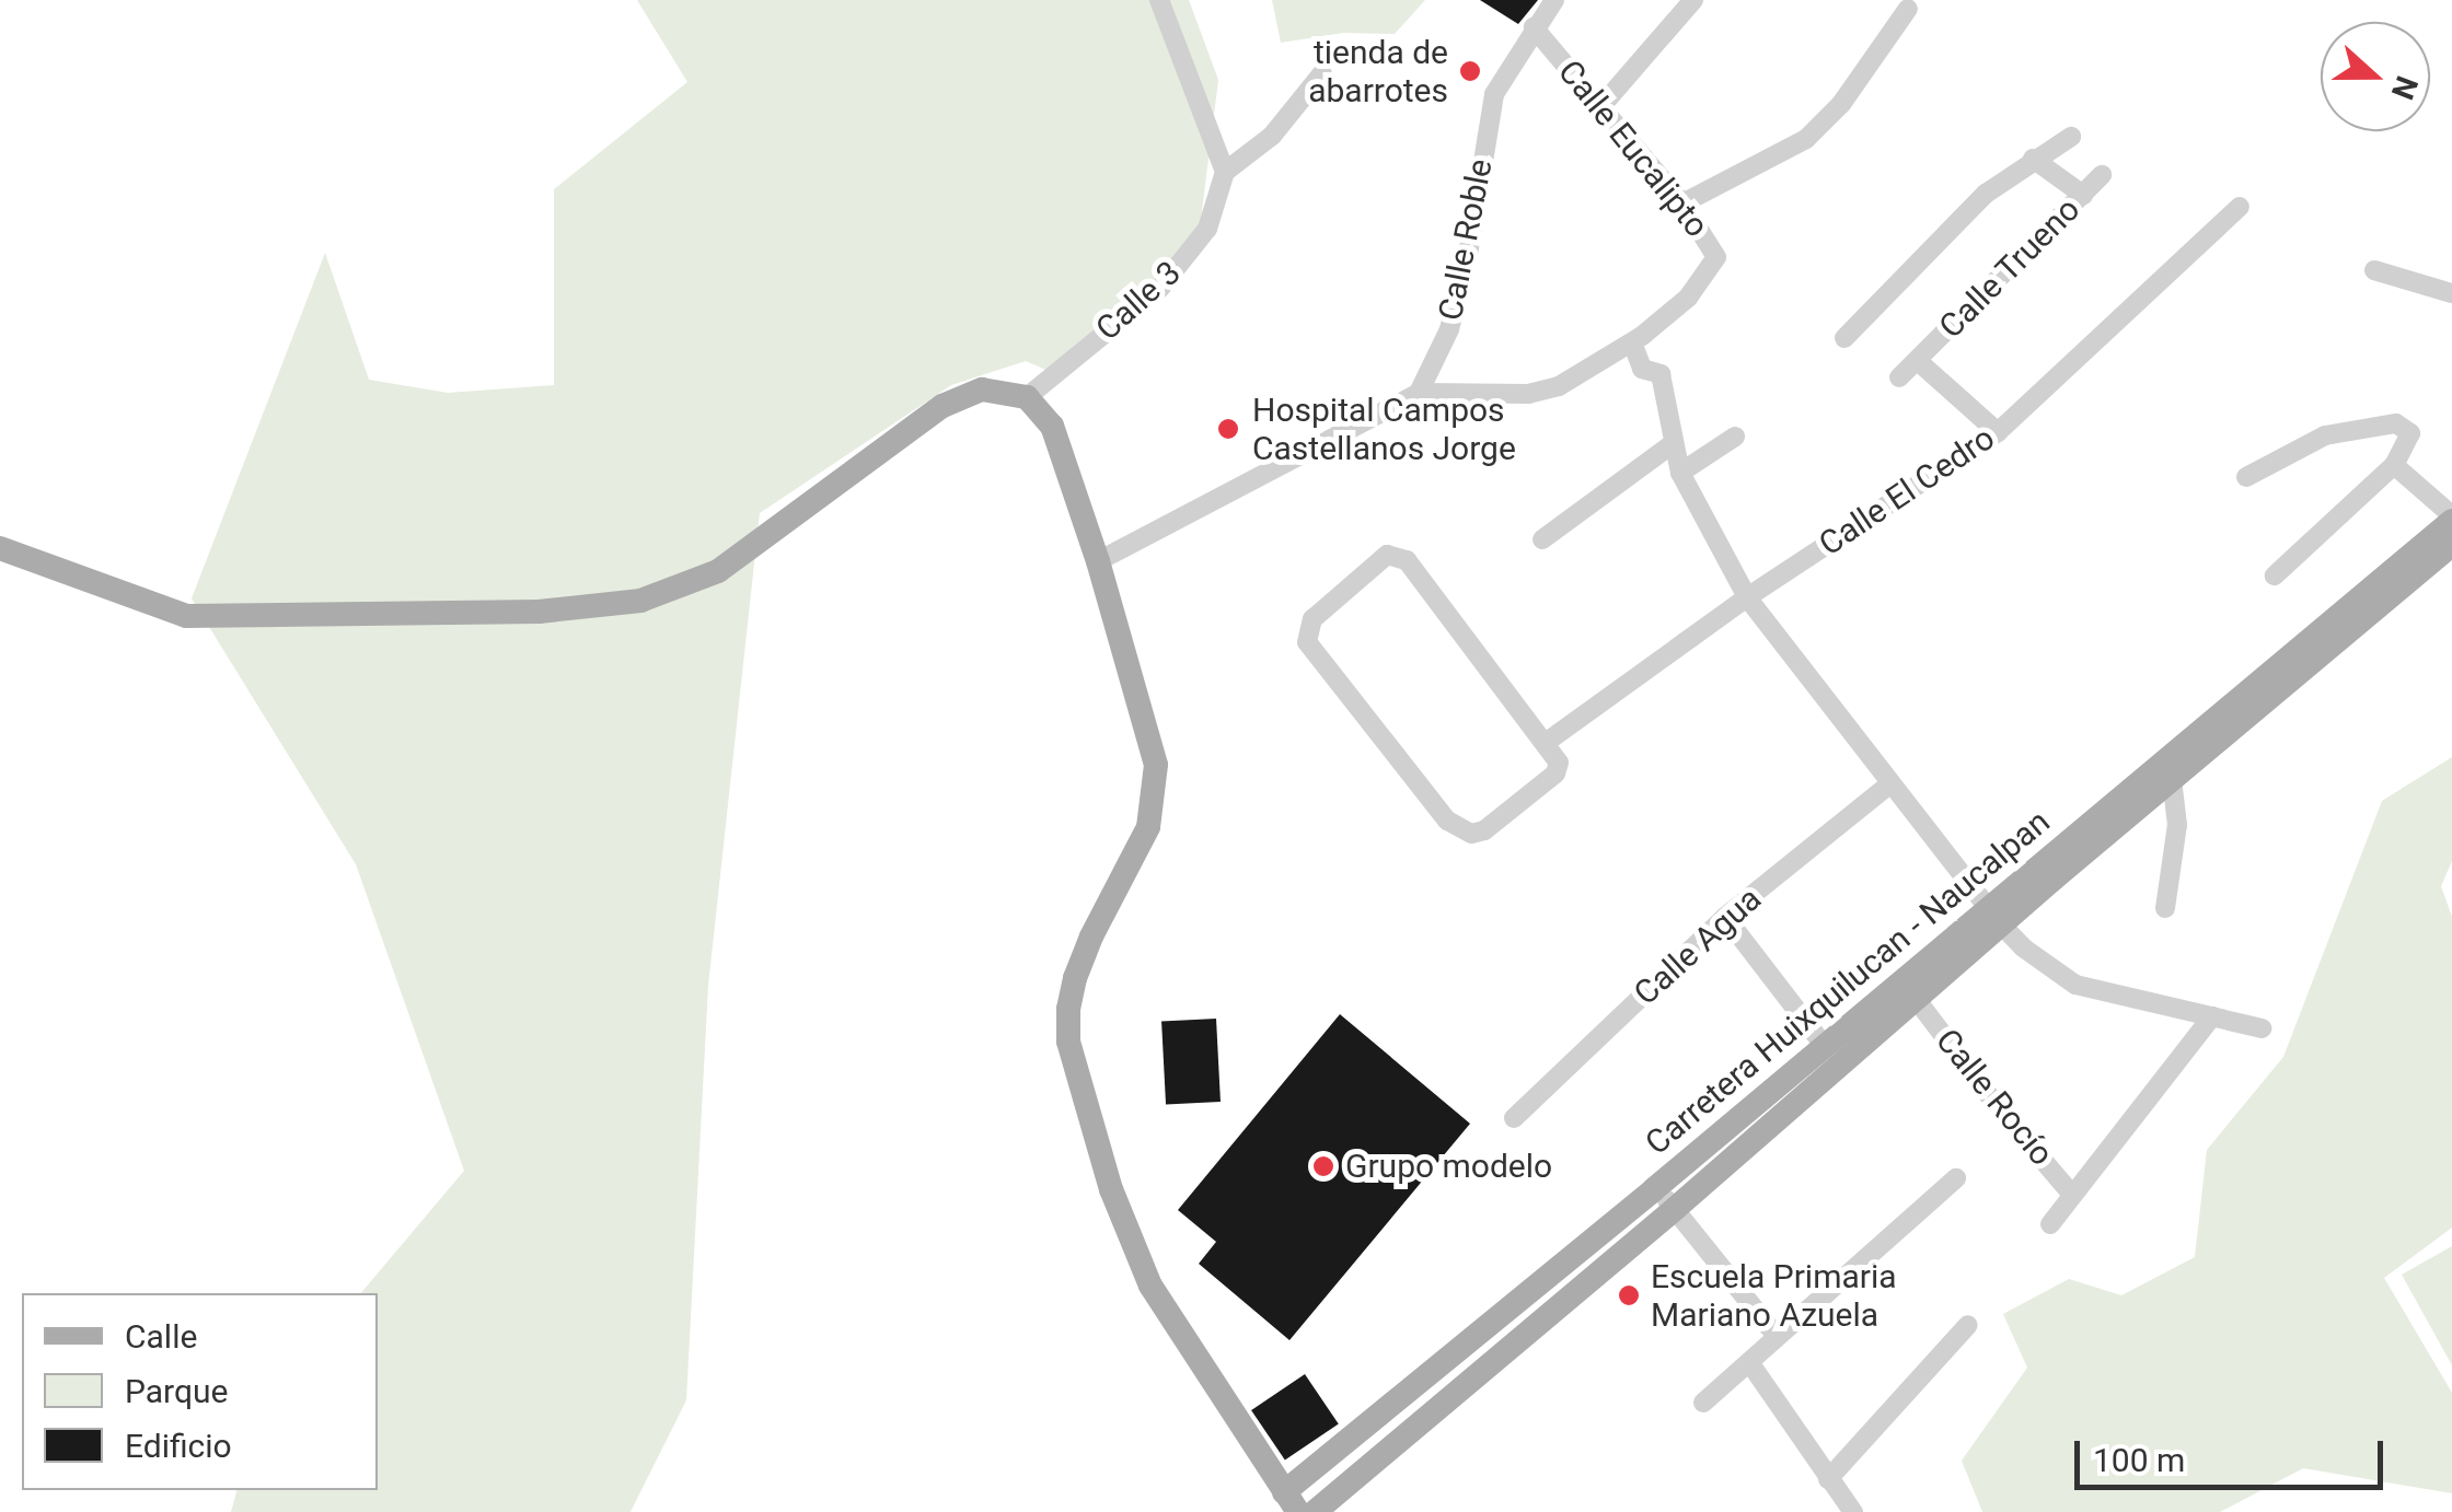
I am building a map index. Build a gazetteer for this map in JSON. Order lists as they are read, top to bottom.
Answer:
{
  "streets": {
    "main road": ["Carretera Huixquilucan - Naucalpan"],
    "street": [
      "Calle Eucalipto",
      "Calle Roble",
      "Calle Trueno",
      "Calle 3",
      "Calle El Cedro",
      "Calle Agua",
      "Calle Rocío"
    ]
  },
  "crossings": [
    ["Calle Eucalipto", "Calle Roble"],
    ["Calle Trueno", "Calle El Cedro"],
    ["Carretera Huixquilucan - Naucalpan", "Calle Rocío"]
  ],
  "places": [
    "tienda de abarrotes",
    "Hospital Campos Castellanos Jorge",
    "Grupo modelo",
    "Escuela Primaria Mariano Azuela"
  ],
  "legend": ["Calle", "Parque", "Edificio"],
  "scale_bar": "100 m",
  "north": "right"
}
